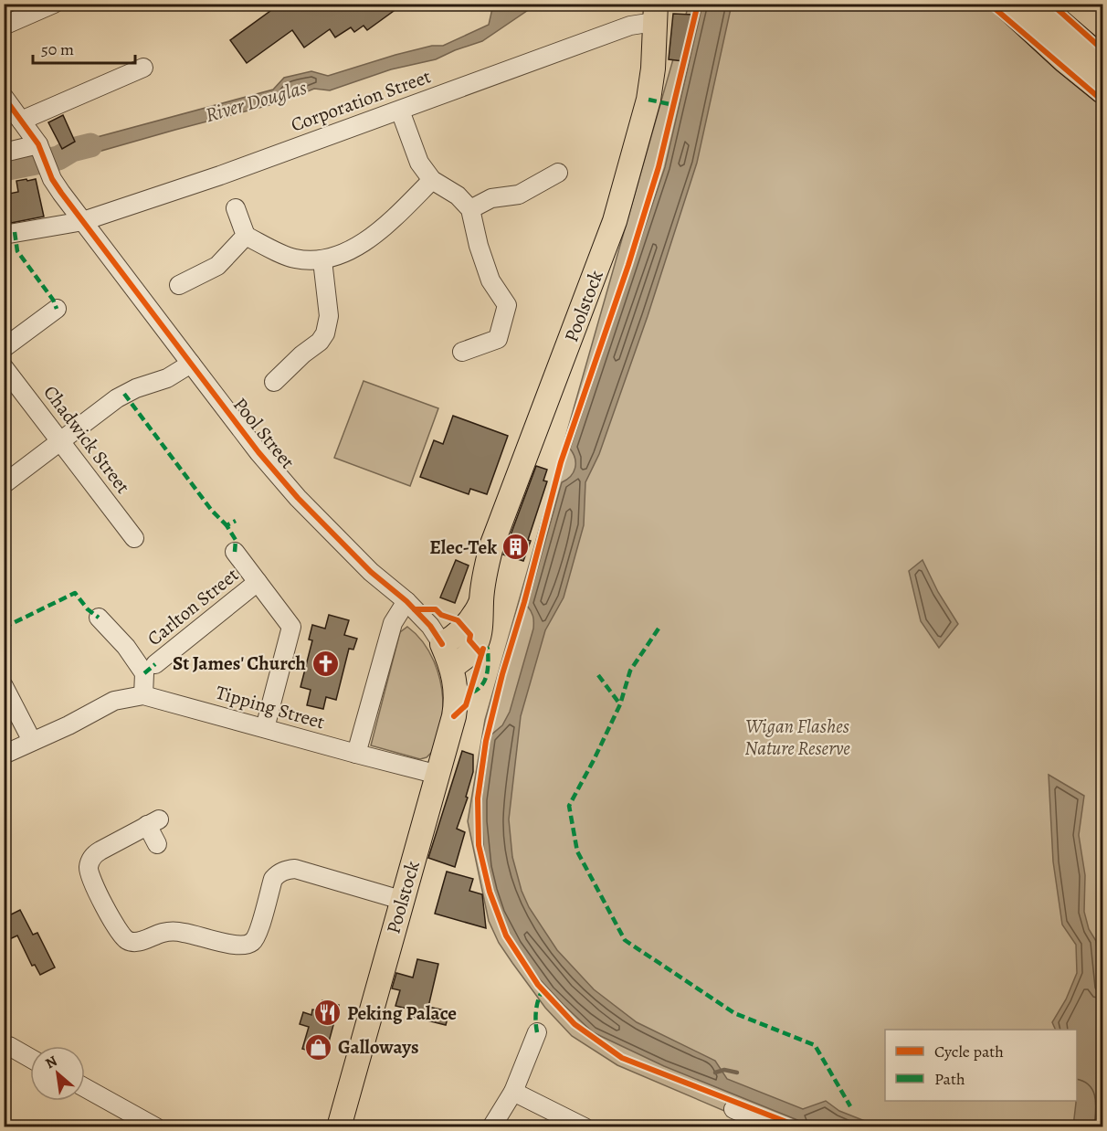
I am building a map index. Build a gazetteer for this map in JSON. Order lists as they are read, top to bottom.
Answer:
{
  "streets": {
    "main road": ["Poolstock"],
    "street": [
      "Corporation Street",
      "Pool Street",
      "Chadwick Street",
      "Carlton Street",
      "Tipping Street"
    ]
  },
  "crossings": [
    ["Corporation Street", "Poolstock"],
    ["Corporation Street", "Pool Street"],
    ["Poolstock", "Pool Street"],
    ["Poolstock", "Tipping Street"]
  ],
  "water": ["River Douglas"],
  "parks": ["Wigan Flashes Nature Reserve"],
  "places": {
    "building": ["Elec-Tek"],
    "church": ["St James' Church"],
    "restaurant": ["Peking Palace"],
    "shop": ["Galloways"]
  },
  "legend": ["Cycle path", "Path"],
  "scale_bar": "50 m",
  "north": "top left"
}
